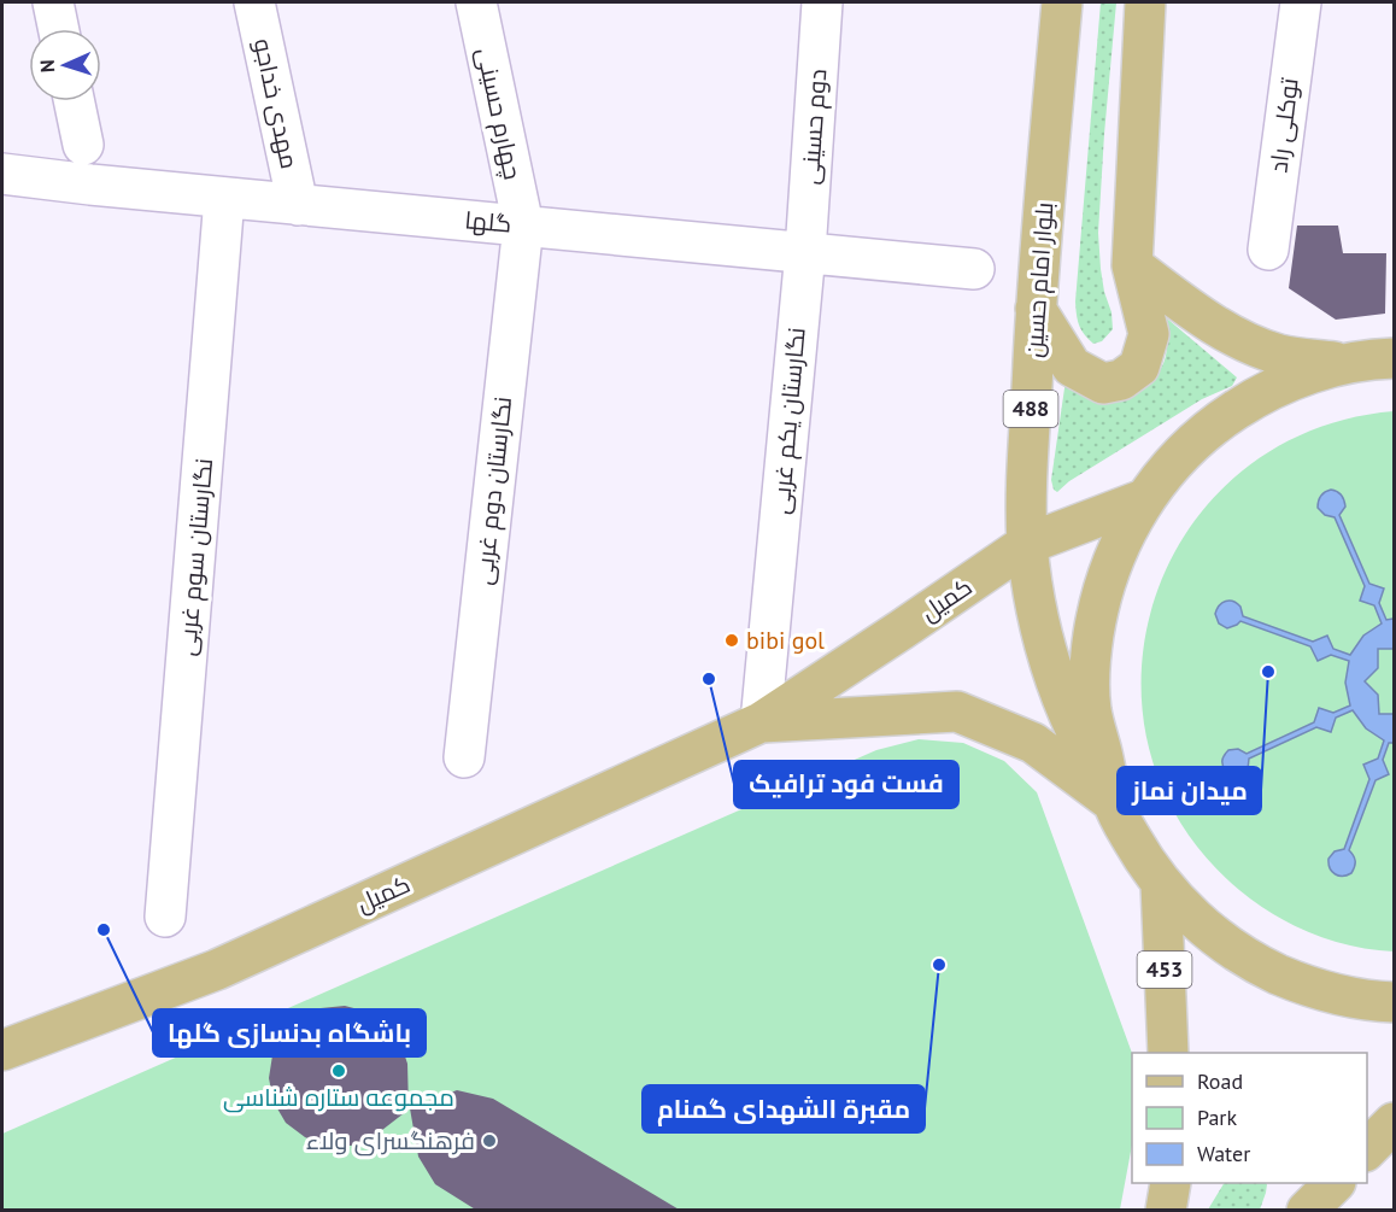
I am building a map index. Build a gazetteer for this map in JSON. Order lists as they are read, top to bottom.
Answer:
{
  "streets": {
    "main road": [
      "بلوار امام حسین",
      "488",
      "کمیل",
      "453"
    ],
    "street": [
      "مهدی خداجو",
      "چهارم حسینی",
      "توکلی راد",
      "دوم حسینی",
      "گلها",
      "نگارستان یکم غربی",
      "نگارستان دوم غربی",
      "نگارستان سوم غربی"
    ]
  },
  "crossings": [
    ["مهدی خداجو", "گلها"],
    ["چهارم حسینی", "گلها"],
    ["چهارم حسینی", "نگارستان دوم غربی"],
    ["دوم حسینی", "گلها"],
    ["دوم حسینی", "نگارستان یکم غربی"],
    ["گلها", "نگارستان یکم غربی"],
    ["گلها", "نگارستان دوم غربی"],
    ["گلها", "نگارستان سوم غربی"],
    ["بلوار امام حسین", "کمیل"],
    ["نگارستان یکم غربی", "کمیل"]
  ],
  "places": [
    "bibi gol",
    "میدان نماز",
    "فست فود ترافیک",
    "باشگاه بدنسازی گلها",
    "مقبرة الشهدای گمنام",
    "مجموعه ستاره شناسی",
    "فرهنگسرای ولاء"
  ],
  "legend": ["Road", "Park", "Water"],
  "north": "left"
}
